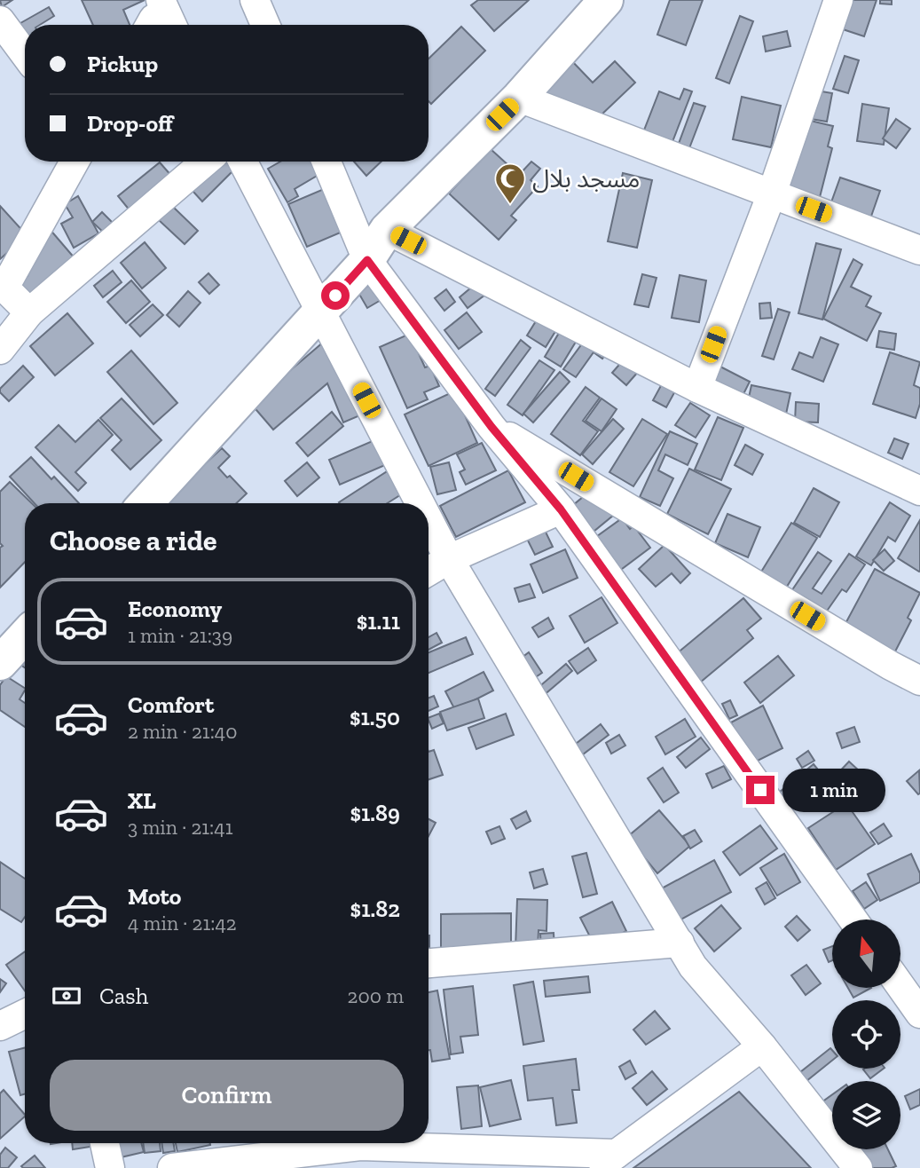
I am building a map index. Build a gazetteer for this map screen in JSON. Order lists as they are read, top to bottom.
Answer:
{
  "places": {
    "mosque": ["مسجد بلال"]
  },
  "north": "top",
  "page": {
    "banner": ["Pickup", "Drop-off"],
    "heading": "Choose a ride",
    "list": [
      {
        "name": "Economy",
        "note": "1 min · 21:39",
        "value": "$1.11"
      },
      {
        "name": "Comfort",
        "note": "2 min · 21:40",
        "value": "$1.50"
      },
      {
        "name": "XL",
        "note": "3 min · 21:41",
        "value": "$1.89"
      },
      {
        "name": "Moto",
        "note": "4 min · 21:42",
        "value": "$1.82"
      }
    ],
    "bubble": "1 min",
    "pay": ["Cash", "200 m"],
    "buttons": "Confirm"
  }
}
